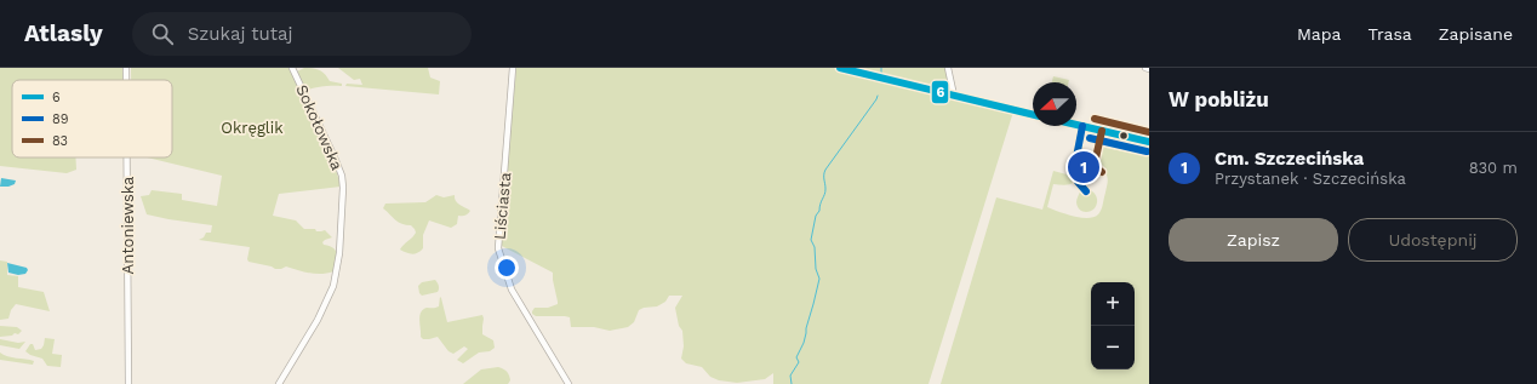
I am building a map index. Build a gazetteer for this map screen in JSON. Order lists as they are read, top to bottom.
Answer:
{
  "streets": {
    "street": ["Sokołowska", "Liściasta", "Antoniewska"]
  },
  "parks": ["Okręglik"],
  "lines": ["transit line 6", "transit line 83", "transit line 89"],
  "legend": ["6", "89", "83"],
  "north": "left",
  "page": {
    "header": "Atlasly",
    "search": "Szukaj tutaj",
    "nav": ["Mapa", "Trasa", "Zapisane"],
    "heading": "W pobliżu",
    "list": [
      {
        "mark": "1",
        "name": "Cm. Szczecińska",
        "note": "Przystanek · Szczecińska",
        "value": "830 m"
      }
    ],
    "pins": "1",
    "buttons": ["Zapisz", "Udostępnij"],
    "map_buttons": ["+", "−"]
  }
}
